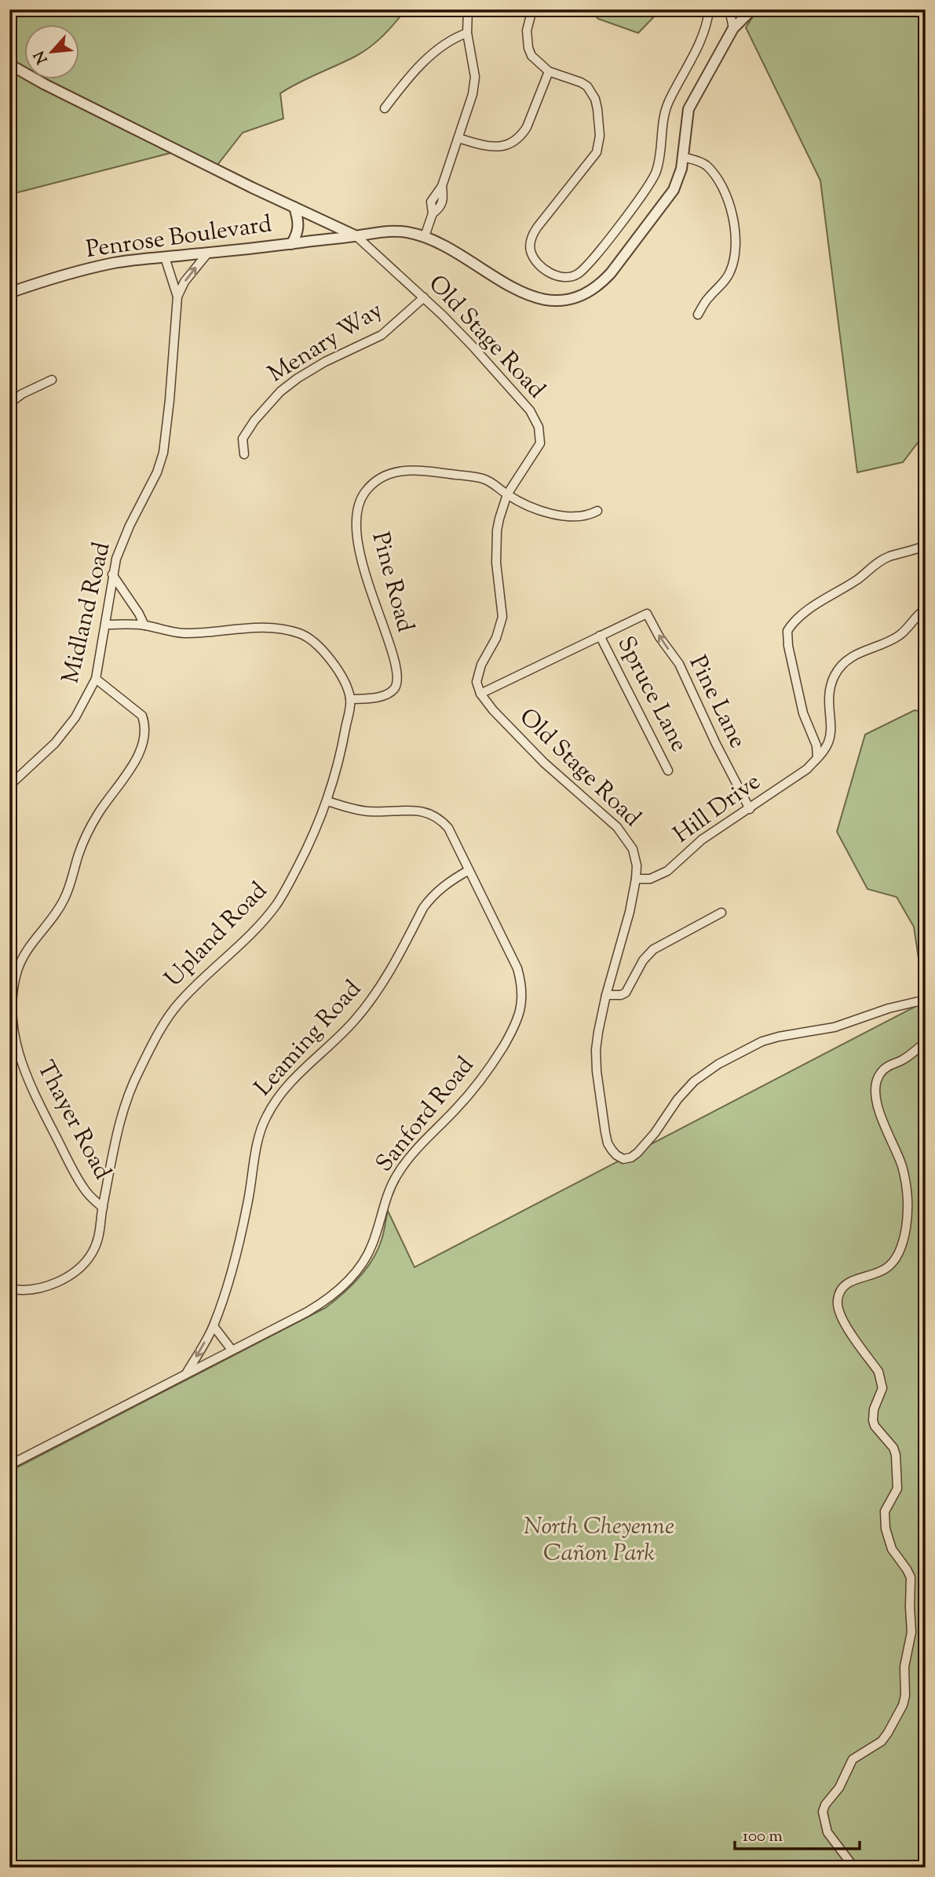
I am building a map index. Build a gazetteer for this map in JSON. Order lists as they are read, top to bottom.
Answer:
{
  "streets": {
    "street": [
      "Penrose Boulevard",
      "Old Stage Road",
      "Menary Way",
      "Pine Road",
      "Midland Road",
      "Spruce Lane",
      "Pine Lane",
      "Hill Drive",
      "Upland Road",
      "Leaming Road",
      "Sanford Road",
      "Thayer Road"
    ]
  },
  "crossings": [
    ["Penrose Boulevard", "Old Stage Road"],
    ["Penrose Boulevard", "Midland Road"],
    ["Old Stage Road", "Menary Way"],
    ["Old Stage Road", "Pine Road"],
    ["Old Stage Road", "Hill Drive"],
    ["Pine Road", "Upland Road"],
    ["Midland Road", "Thayer Road"],
    ["Spruce Lane", "Pine Lane"],
    ["Pine Lane", "Hill Drive"],
    ["Upland Road", "Sanford Road"],
    ["Upland Road", "Thayer Road"],
    ["Leaming Road", "Sanford Road"]
  ],
  "one_way": ["Pine Lane"],
  "parks": ["North Cheyenne Cañon Park"],
  "scale_bar": "100 m",
  "north": "bottom left"
}
